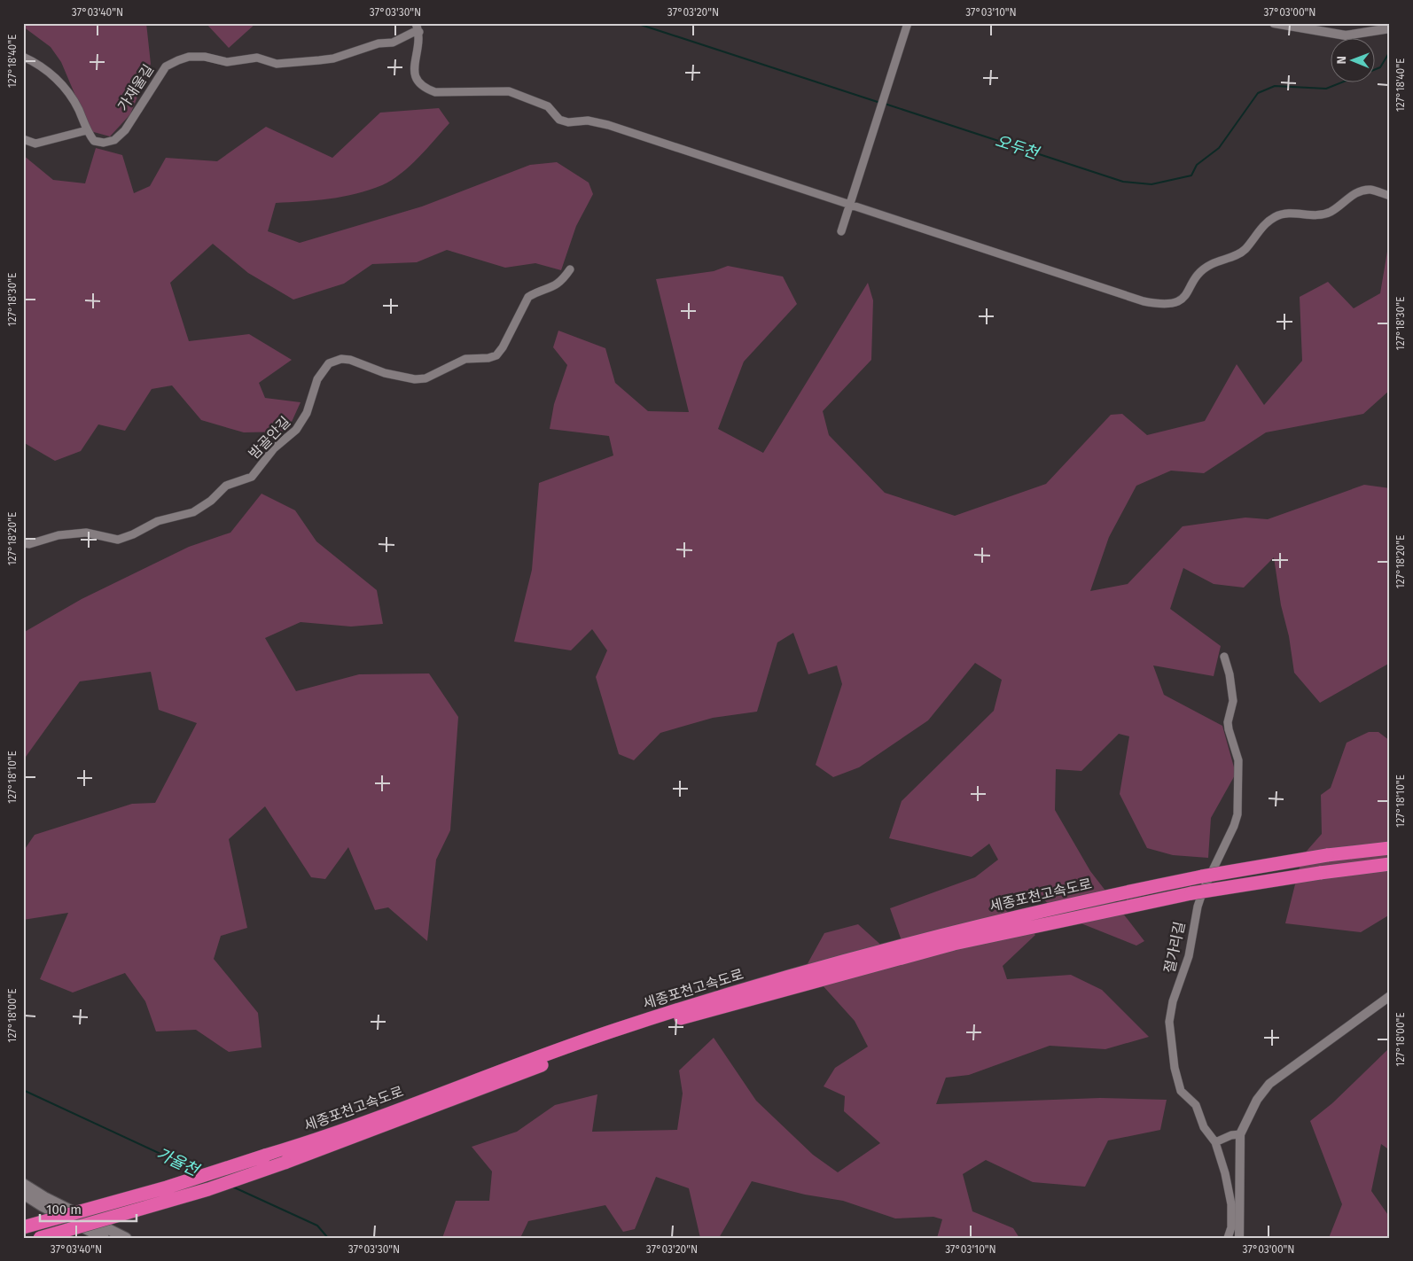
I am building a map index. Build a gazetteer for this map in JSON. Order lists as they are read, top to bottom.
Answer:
{
  "streets": {
    "highway": ["세종포천고속도로"],
    "street": ["가재울길", "밤골안길", "절가리길"]
  },
  "water": ["오두천", "가율천"],
  "scale_bar": "100 m",
  "north": "left",
  "coordinates": [
    "37°03'40\"N",
    "37°03'30\"N",
    "37°03'20\"N",
    "37°03'10\"N",
    "37°03'00\"N",
    "127°18'40\"E",
    "127°18'30\"E",
    "127°18'20\"E",
    "127°18'10\"E",
    "127°18'00\"E"
  ]
}
